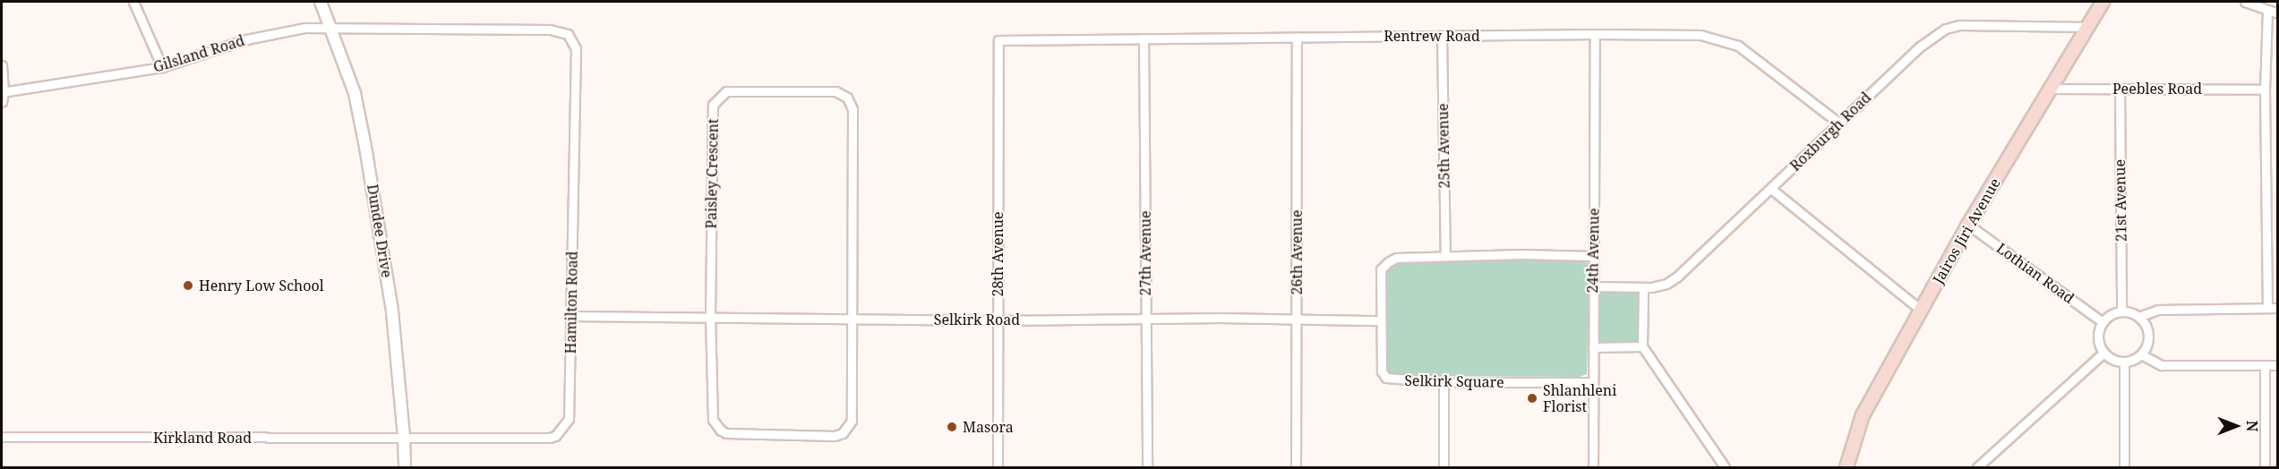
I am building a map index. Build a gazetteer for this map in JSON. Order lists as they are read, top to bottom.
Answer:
{
  "streets": {
    "main road": ["Jairos Jiri Avenue"],
    "street": [
      "Rentrew Road",
      "Gilsland Road",
      "Peebles Road",
      "Roxburgh Road",
      "25th Avenue",
      "Paisley Crescent",
      "21st Avenue",
      "Dundee Drive",
      "24th Avenue",
      "26th Avenue",
      "27th Avenue",
      "28th Avenue",
      "Lothian Road",
      "Hamilton Road",
      "Selkirk Road",
      "Selkirk Square",
      "Kirkland Road"
    ]
  },
  "crossings": [
    ["Rentrew Road", "Roxburgh Road"],
    ["Rentrew Road", "25th Avenue"],
    ["Rentrew Road", "24th Avenue"],
    ["Rentrew Road", "26th Avenue"],
    ["Rentrew Road", "27th Avenue"],
    ["Rentrew Road", "28th Avenue"],
    ["Gilsland Road", "Dundee Drive"],
    ["Gilsland Road", "Hamilton Road"],
    ["Peebles Road", "21st Avenue"],
    ["Peebles Road", "Jairos Jiri Avenue"],
    ["Roxburgh Road", "Jairos Jiri Avenue"],
    ["Roxburgh Road", "24th Avenue"],
    ["25th Avenue", "Selkirk Square"],
    ["Paisley Crescent", "Selkirk Road"],
    ["21st Avenue", "Lothian Road"],
    ["Dundee Drive", "Hamilton Road"],
    ["Dundee Drive", "Kirkland Road"],
    ["Jairos Jiri Avenue", "Lothian Road"],
    ["24th Avenue", "Selkirk Square"],
    ["26th Avenue", "Selkirk Road"],
    ["27th Avenue", "Selkirk Road"],
    ["28th Avenue", "Selkirk Road"],
    ["Hamilton Road", "Selkirk Road"],
    ["Hamilton Road", "Kirkland Road"],
    ["Selkirk Road", "Selkirk Square"]
  ],
  "places": ["Henry Low School", "Shlanhleni Florist", "Masora"],
  "north": "right"
}
